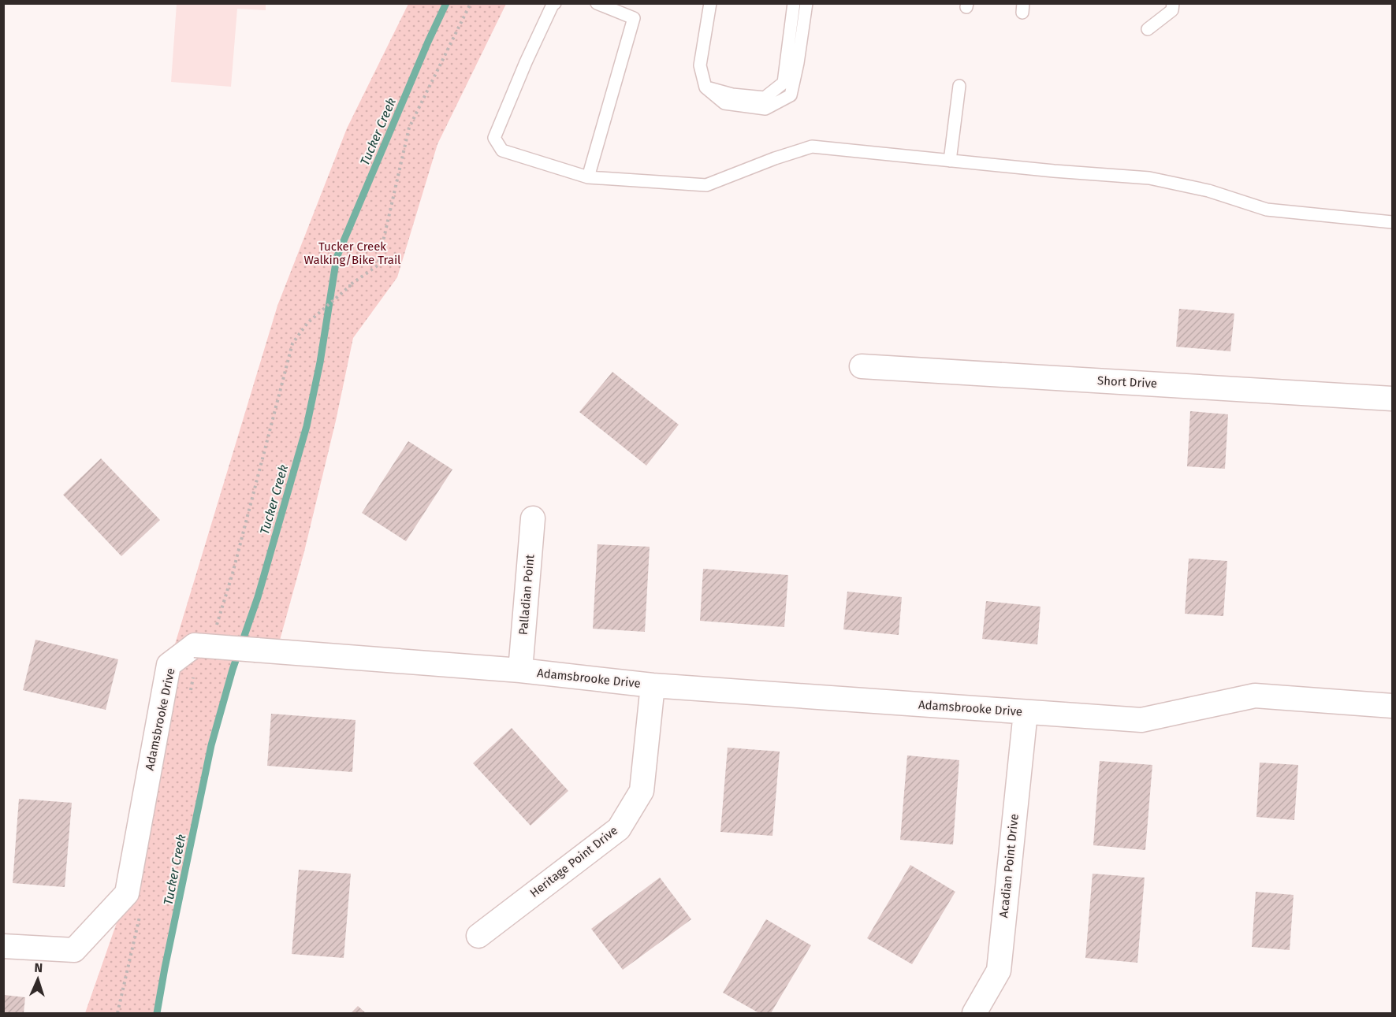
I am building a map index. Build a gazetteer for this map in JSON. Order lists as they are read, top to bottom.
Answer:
{
  "streets": {
    "street": [
      "Short Drive",
      "Palladian Point",
      "Adamsbrooke Drive",
      "Heritage Point Drive",
      "Acadian Point Drive"
    ]
  },
  "crossings": [
    ["Palladian Point", "Adamsbrooke Drive"],
    ["Adamsbrooke Drive", "Heritage Point Drive"],
    ["Adamsbrooke Drive", "Acadian Point Drive"]
  ],
  "water": ["Tucker Creek"],
  "parks": ["Tucker Creek Walking/Bike Trail"],
  "north": "top"
}
